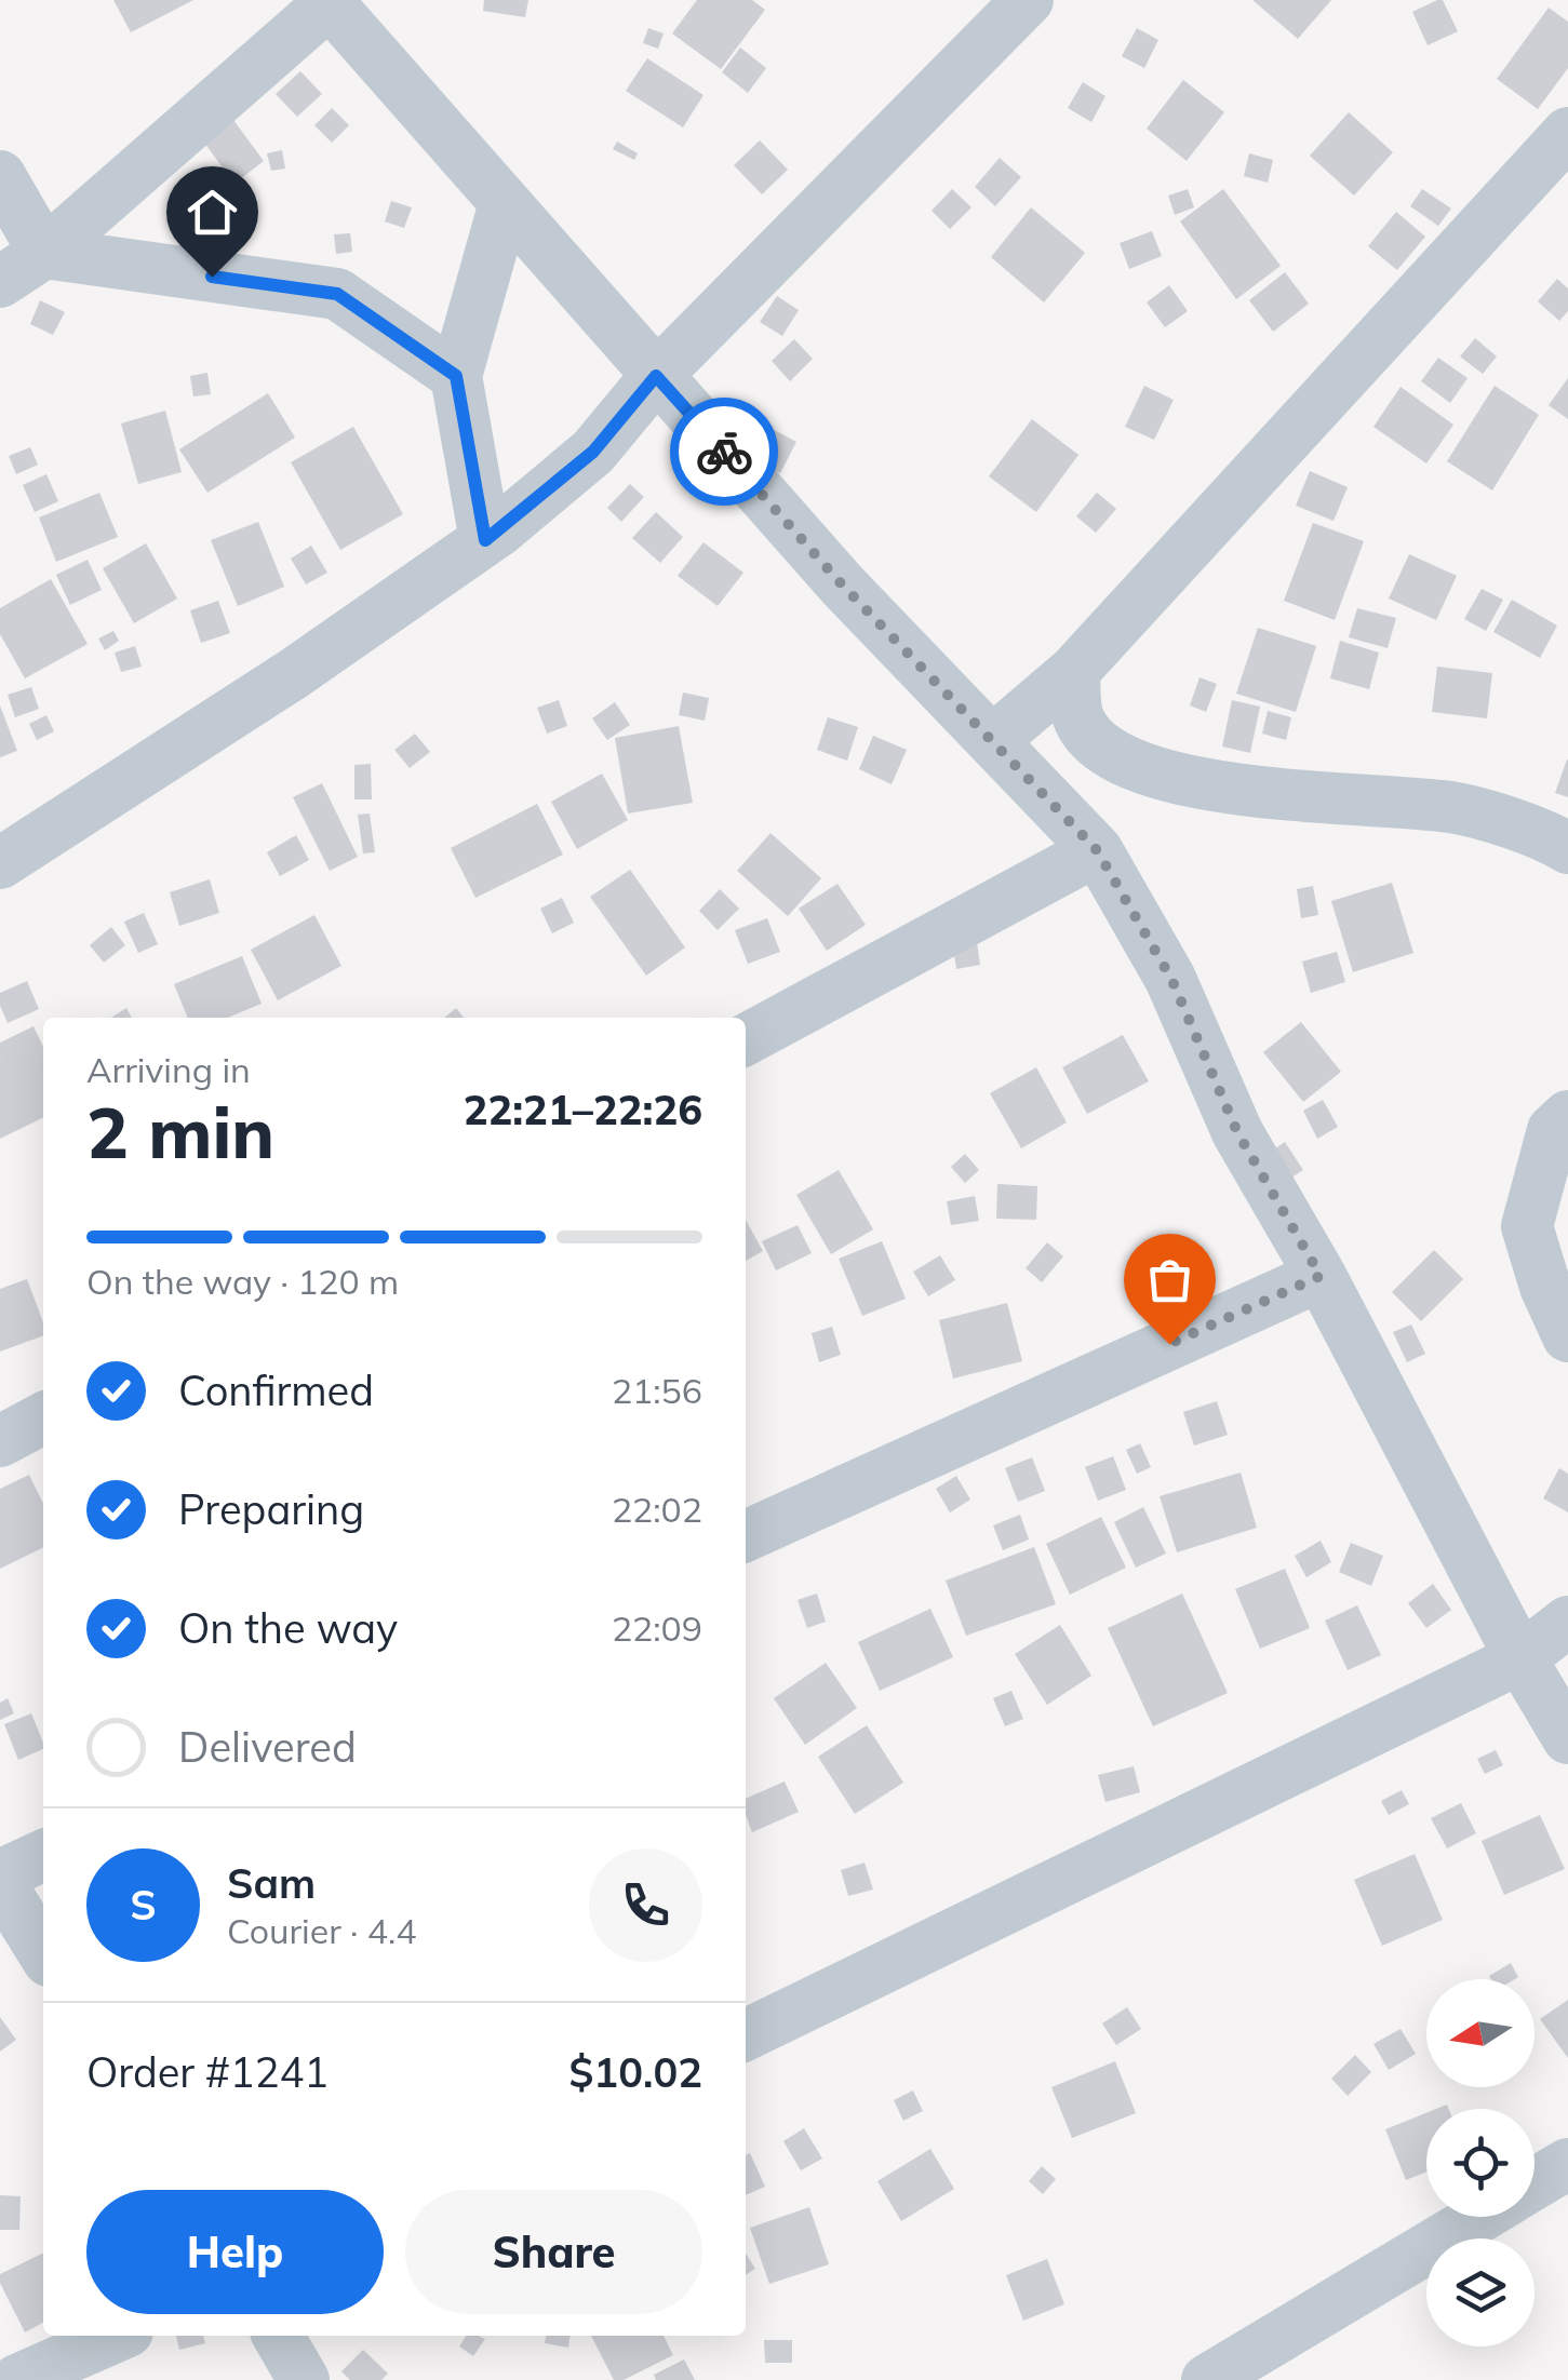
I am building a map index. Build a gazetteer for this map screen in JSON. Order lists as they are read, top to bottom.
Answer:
{
  "north": "left",
  "page": {
    "heading": ["2 min", "Arriving in", "22:21–22:26"],
    "panel": [
      "Sam",
      "Courier · 4.4",
      "Order #1241",
      "$10.02"
    ],
    "bar": "On the way · 120 m",
    "list": [
      ["Confirmed", "21:56"],
      ["Preparing", "22:02"],
      ["On the way", "22:09"],
      "Delivered"
    ],
    "round": "S",
    "buttons": ["Help", "Share"]
  }
}
